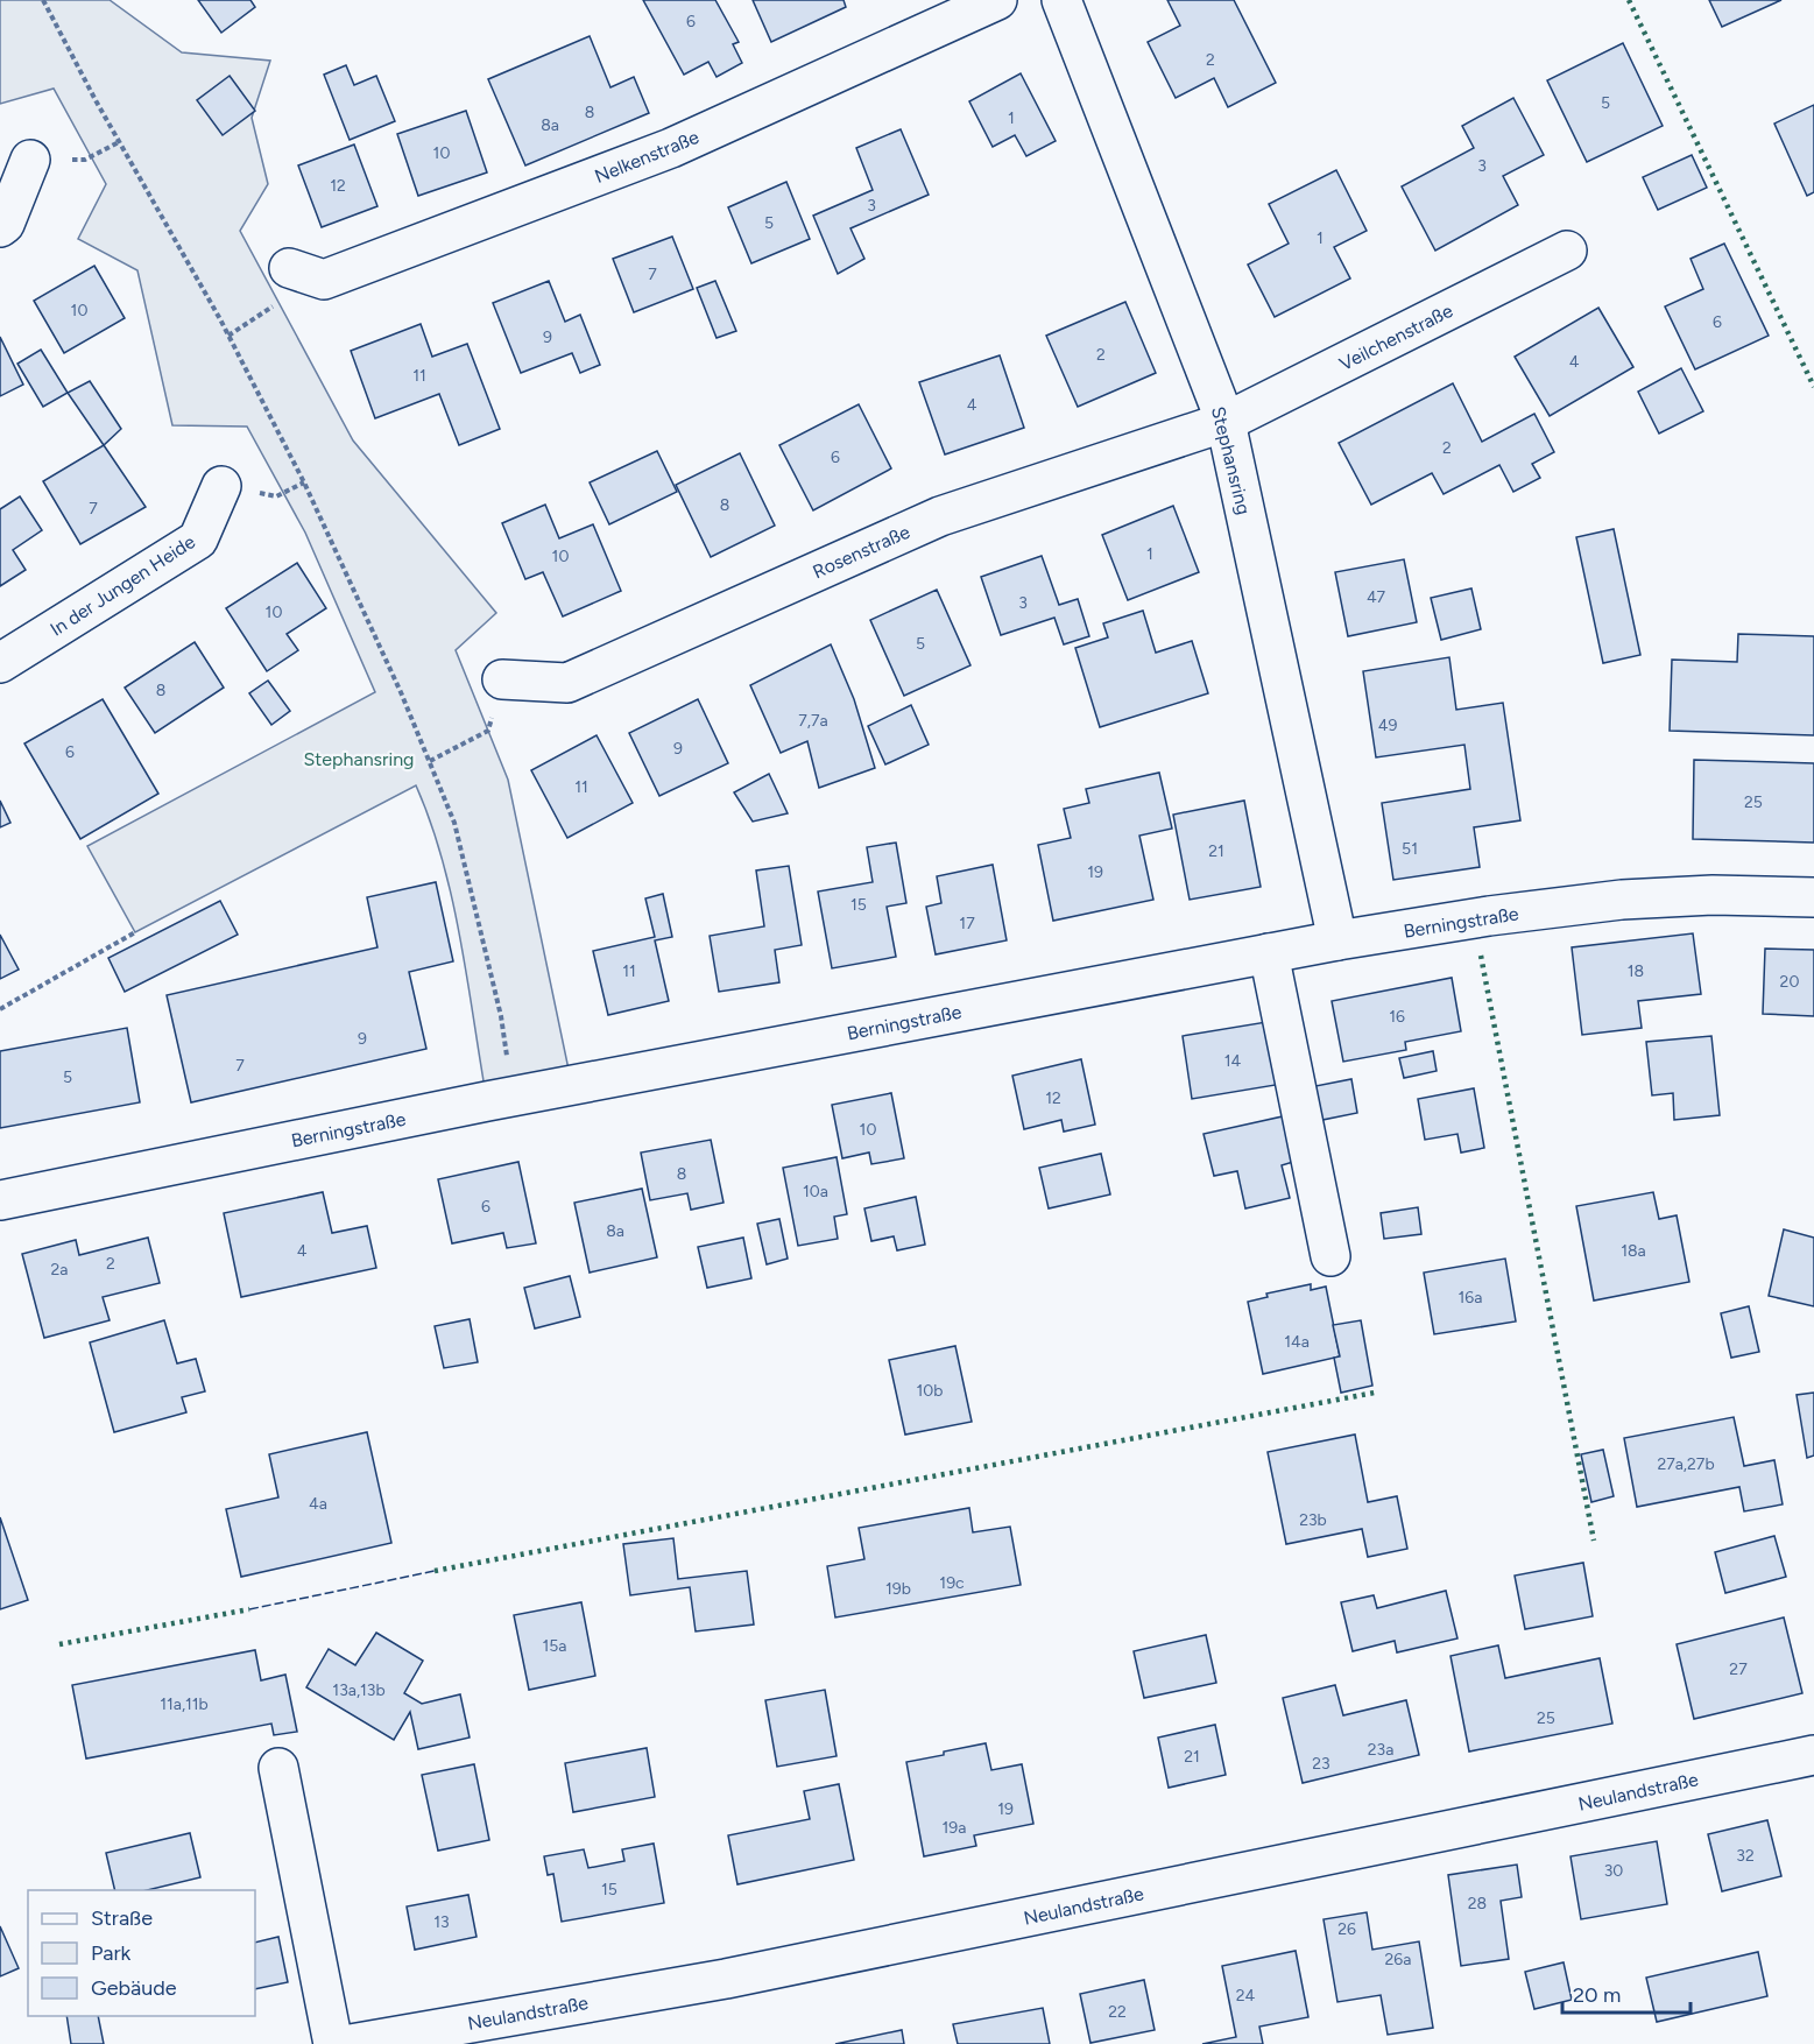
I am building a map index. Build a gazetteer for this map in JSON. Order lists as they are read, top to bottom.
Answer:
{
  "streets": {
    "street": [
      "Nelkenstraße",
      "Veilchenstraße",
      "Stephansring",
      "Rosenstraße",
      "In der Jungen Heide",
      "Berningstraße",
      "Neulandstraße"
    ]
  },
  "crossings": [
    ["Veilchenstraße", "Stephansring"],
    ["Veilchenstraße", "Rosenstraße"],
    ["Stephansring", "Rosenstraße"],
    ["Stephansring", "Berningstraße"]
  ],
  "parks": ["Stephansring"],
  "house_numbers": [
    "6",
    "2",
    "5",
    "8",
    "1",
    "8a",
    "10",
    "3",
    "12",
    "3",
    "5",
    "1",
    "7",
    "10",
    "6",
    "9",
    "2",
    "4",
    "11",
    "4",
    "2",
    "6",
    "8",
    "7",
    "1",
    "10",
    "47",
    "3",
    "10",
    "5",
    "8",
    "7,7a",
    "49",
    "9",
    "6",
    "11",
    "25",
    "51",
    "21",
    "19",
    "15",
    "17",
    "11",
    "18",
    "20",
    "16",
    "9",
    "14",
    "7",
    "5",
    "12",
    "10",
    "8",
    "10a",
    "6",
    "8a",
    "4",
    "18a",
    "2",
    "2a",
    "16a",
    "14a",
    "10b",
    "27a,27b",
    "4a",
    "23b",
    "19c",
    "19b",
    "15a",
    "27",
    "13a,13b",
    "11a,11b",
    "25",
    "23a",
    "21",
    "23",
    "19",
    "19a",
    "32",
    "30",
    "15",
    "28",
    "13",
    "26",
    "26a",
    "24",
    "22"
  ],
  "legend": ["Straße", "Park", "Gebäude"],
  "scale_bar": "20 m"
}
